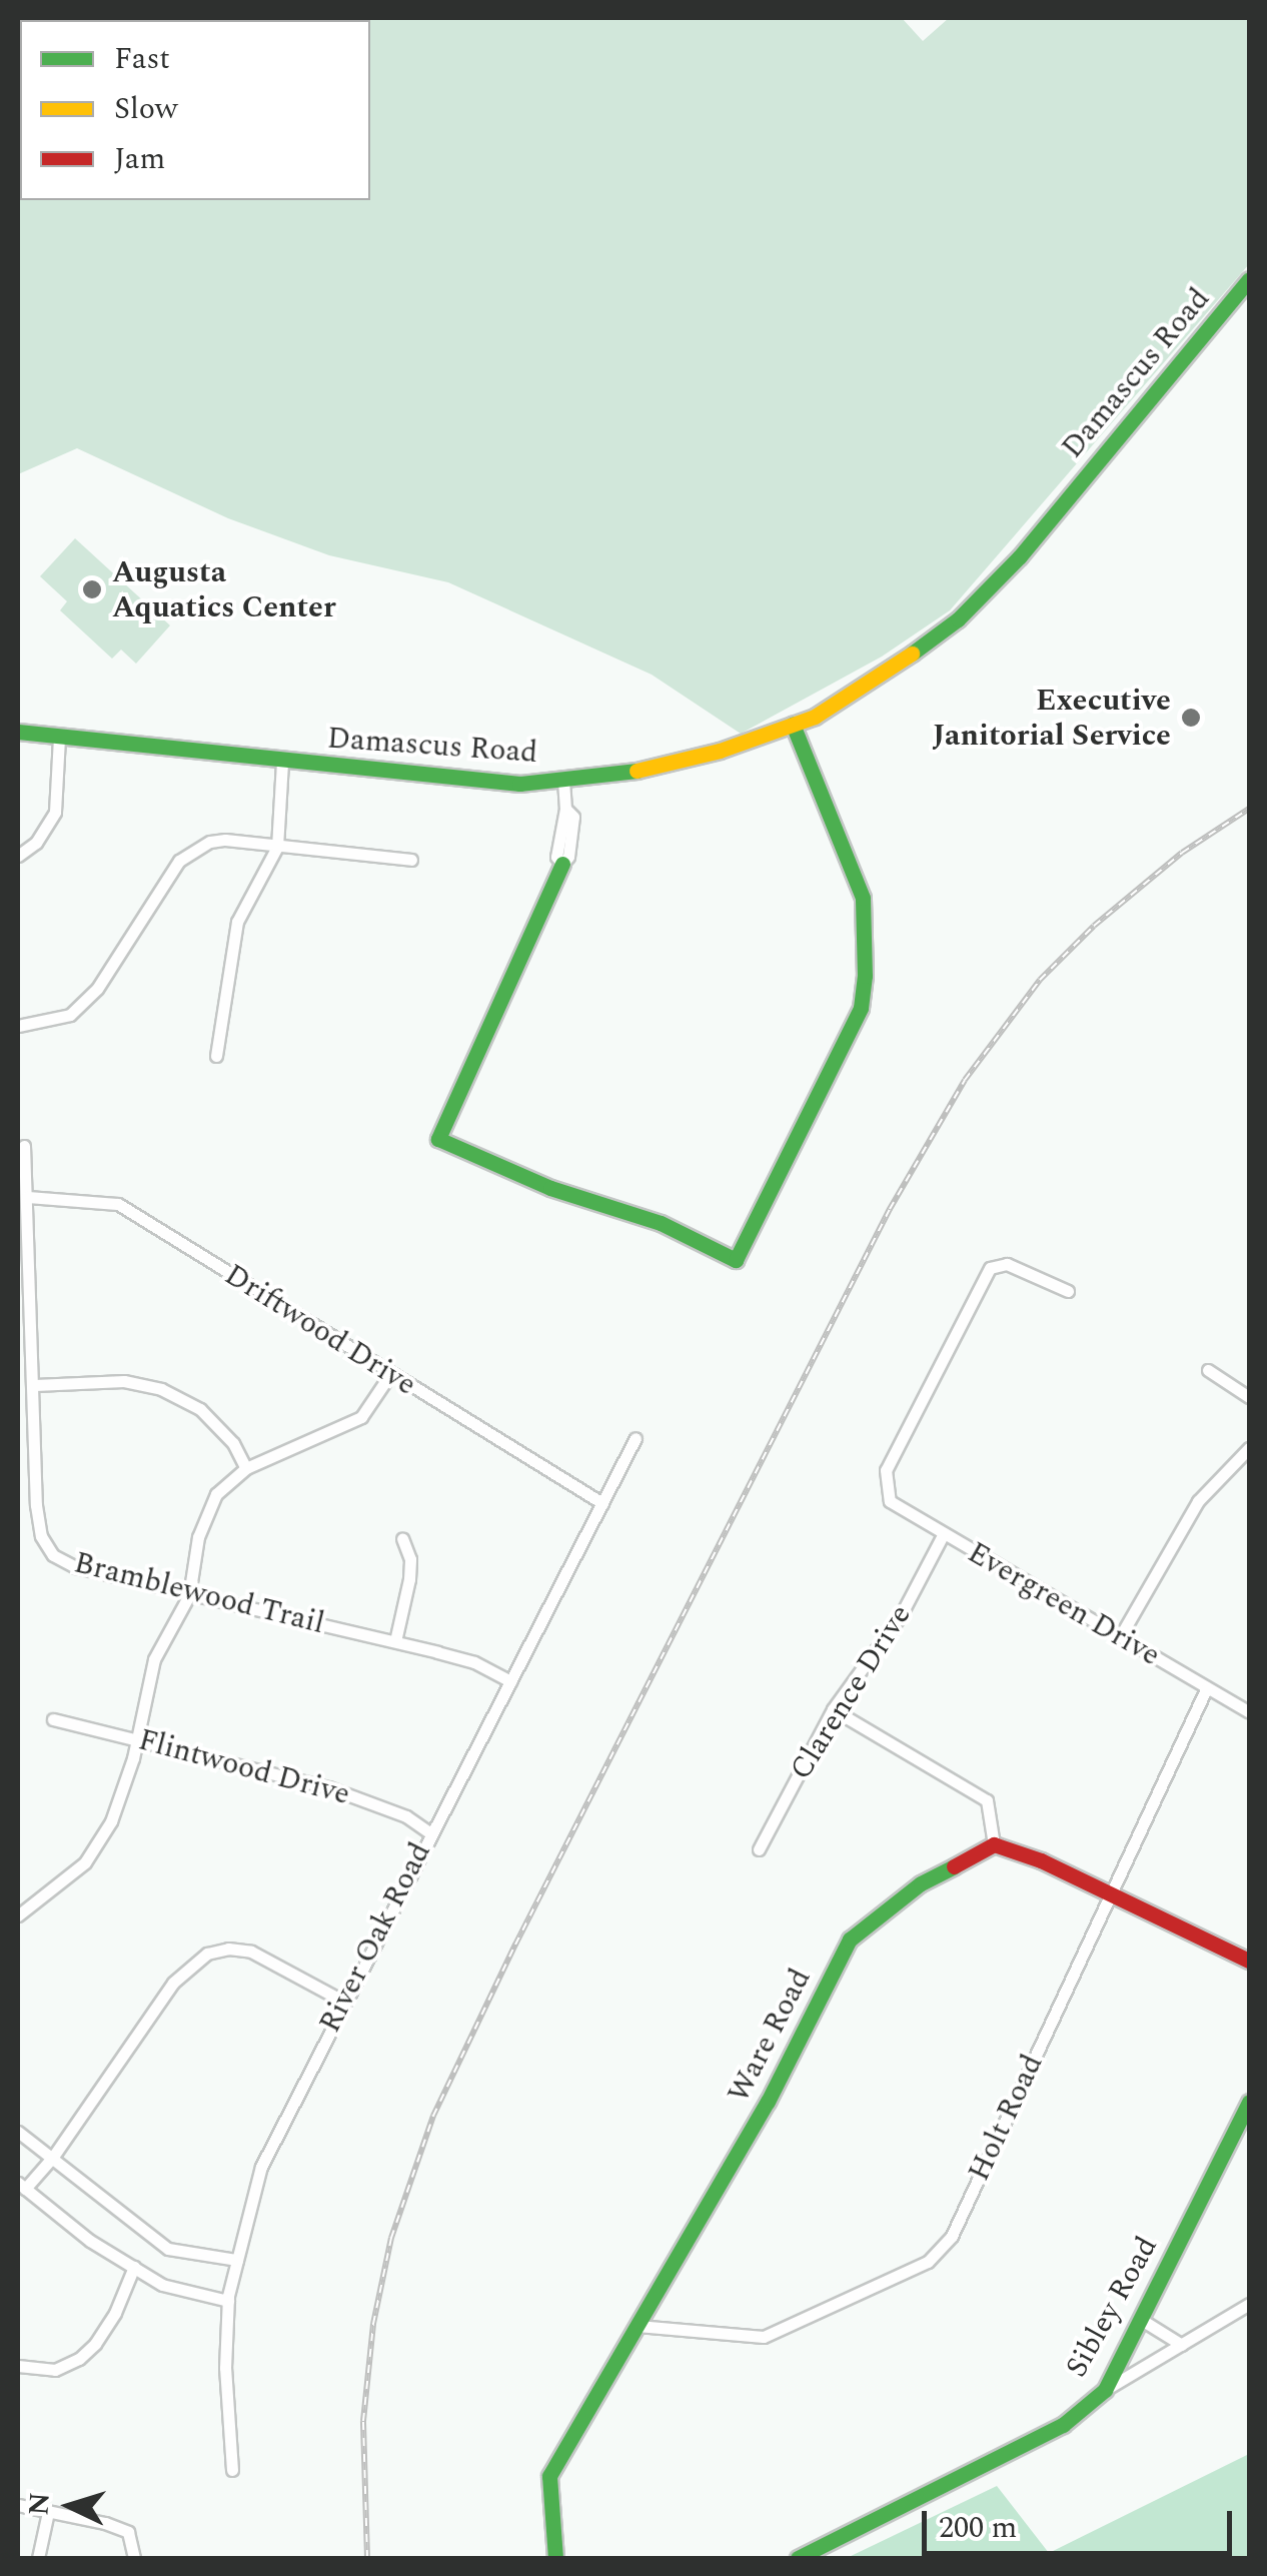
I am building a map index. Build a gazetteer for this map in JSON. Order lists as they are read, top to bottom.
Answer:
{
  "streets": {
    "street": [
      "Damascus Road",
      "Driftwood Drive",
      "Bramblewood Trail",
      "Evergreen Drive",
      "Clarence Drive",
      "Flintwood Drive",
      "River Oak Road",
      "Ware Road",
      "Holt Road",
      "Sibley Road"
    ]
  },
  "crossings": [
    ["Driftwood Drive", "Bramblewood Trail"],
    ["Driftwood Drive", "River Oak Road"],
    ["Bramblewood Trail", "River Oak Road"],
    ["Evergreen Drive", "Clarence Drive"],
    ["Evergreen Drive", "Holt Road"],
    ["Flintwood Drive", "River Oak Road"],
    ["Ware Road", "Holt Road"]
  ],
  "places": ["Augusta Aquatics Center", "Executive Janitorial Service"],
  "legend": ["Fast", "Slow", "Jam"],
  "scale_bar": "200 m",
  "north": "left"
}
